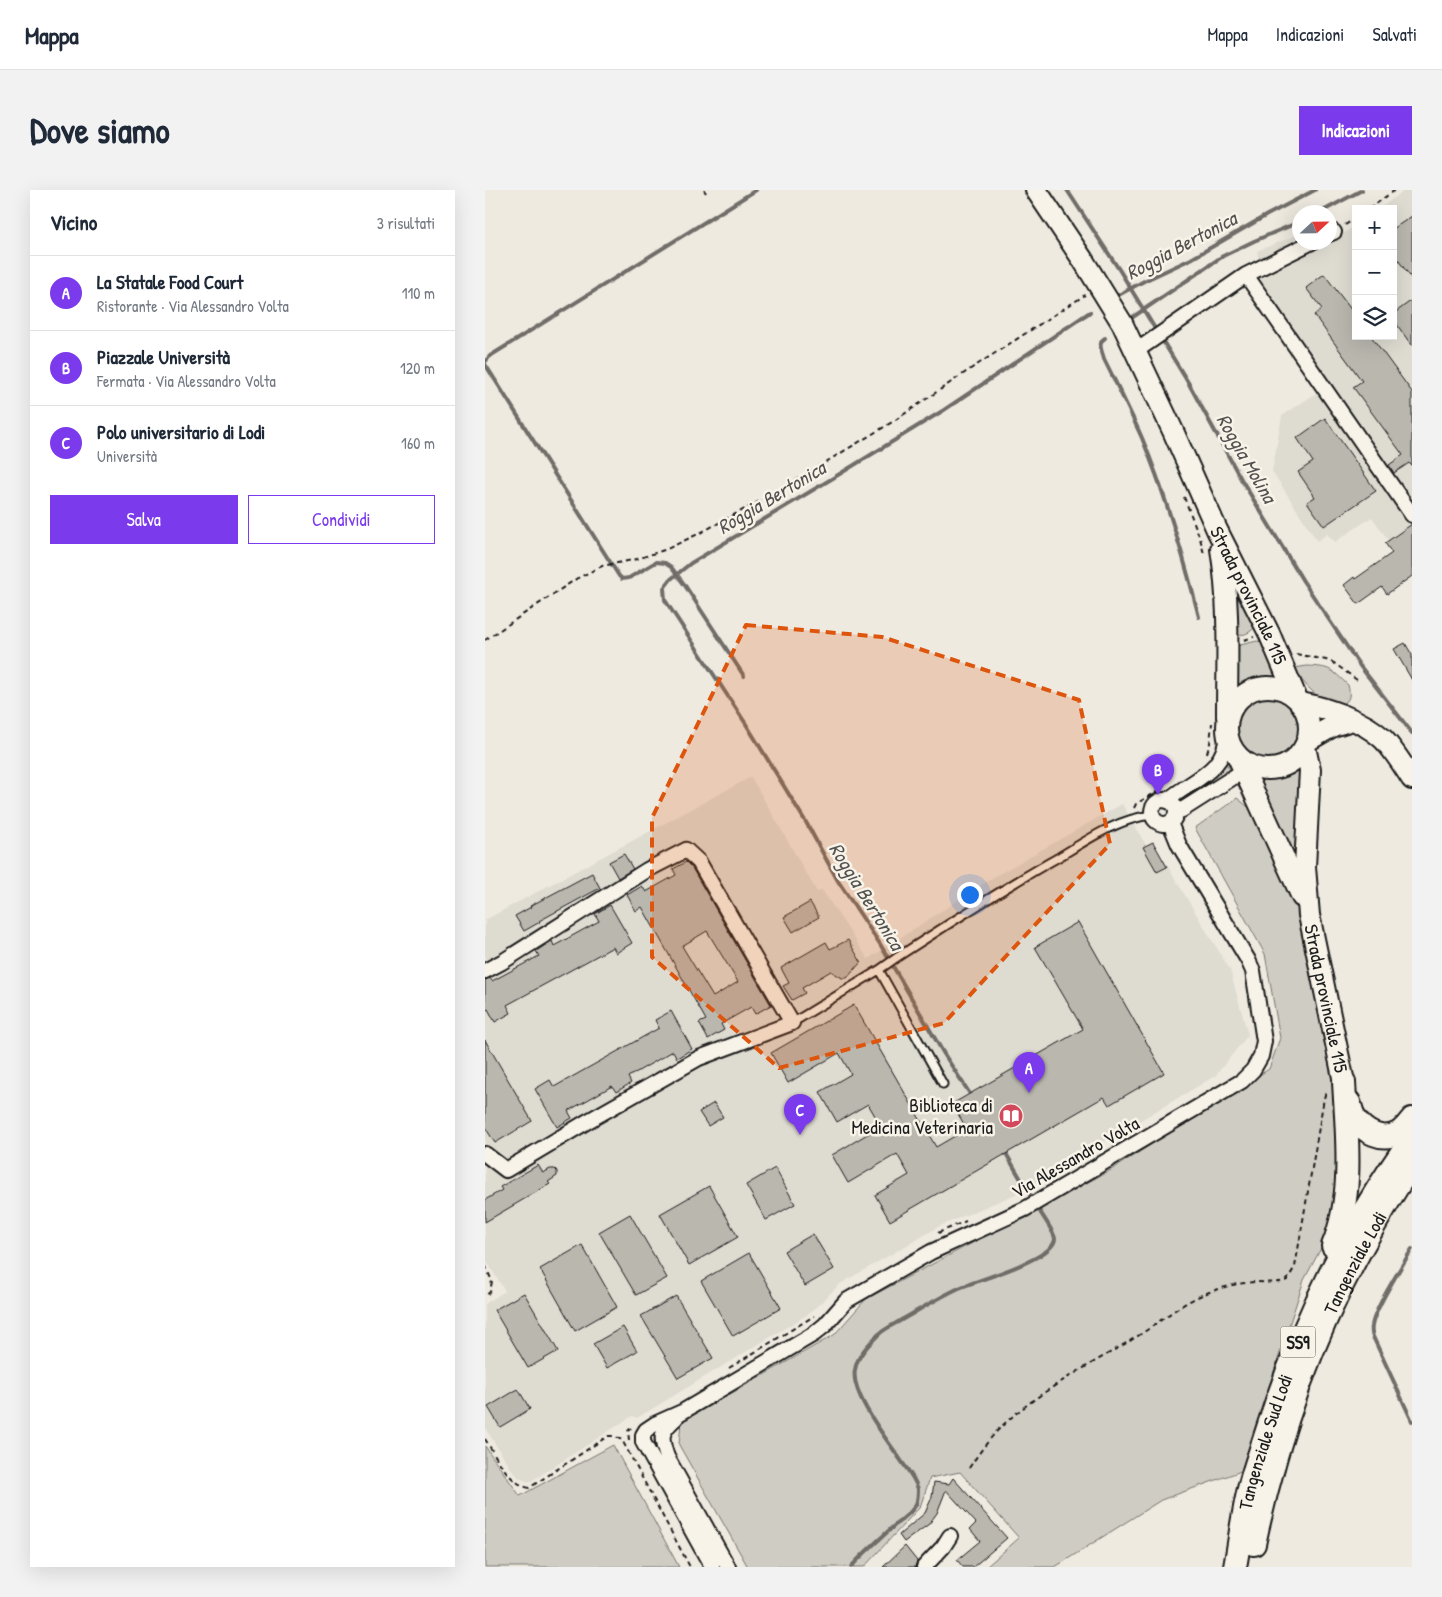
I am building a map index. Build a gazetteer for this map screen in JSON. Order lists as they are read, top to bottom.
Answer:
{
  "streets": {
    "highway": ["Tangenziale Lodi", "SS9", "Tangenziale Sud Lodi"],
    "main road": ["Strada provinciale 115"],
    "street": ["Via Alessandro Volta"]
  },
  "water": ["Roggia Bertonica", "Roggia Molina"],
  "places": {
    "library": ["Biblioteca di Medicina Veterinaria"]
  },
  "north": "right",
  "page": {
    "header": "Mappa",
    "nav": ["Mappa", "Indicazioni", "Salvati"],
    "buttons": [
      "Indicazioni",
      ["Salva", "Condividi"]
    ],
    "title": "Dove siamo",
    "heading": ["Vicino", "3 risultati"],
    "map_buttons": ["+", "−"],
    "list": [
      {
        "mark": "A",
        "name": "La Statale Food Court",
        "note": "Ristorante · Via Alessandro Volta",
        "value": "110 m"
      },
      {
        "mark": "B",
        "name": "Piazzale Università",
        "note": "Fermata · Via Alessandro Volta",
        "value": "120 m"
      },
      {
        "mark": "C",
        "name": "Polo universitario di Lodi",
        "note": "Università",
        "value": "160 m"
      }
    ],
    "pins": ["B", "A", "C"]
  }
}
